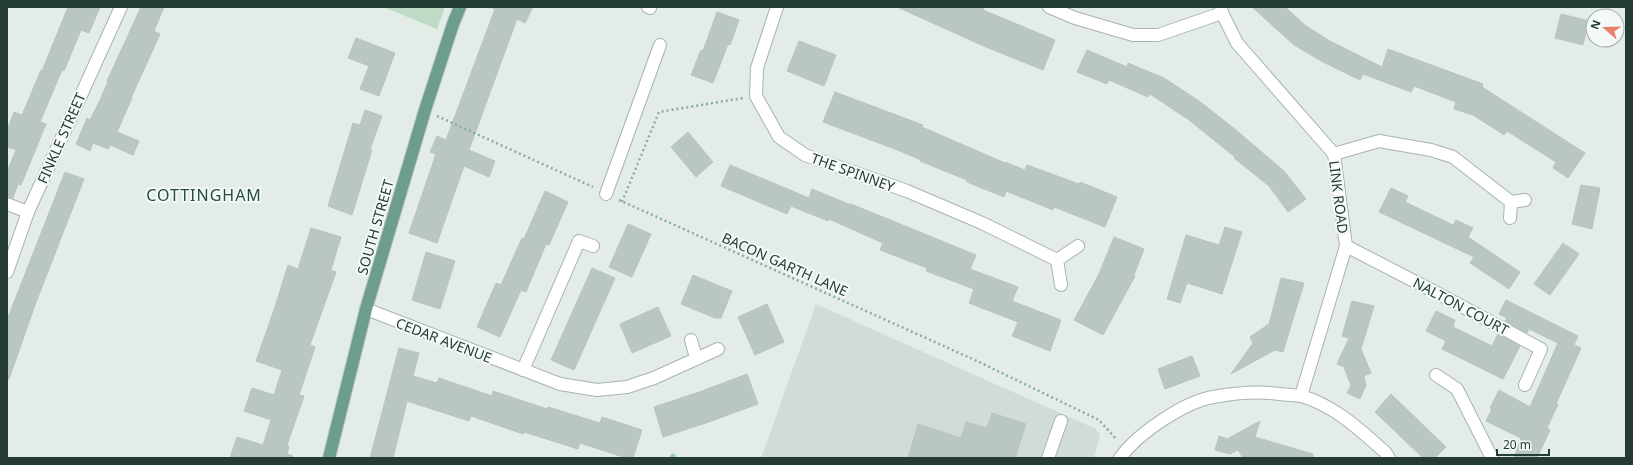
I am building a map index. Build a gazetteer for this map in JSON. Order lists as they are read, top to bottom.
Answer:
{
  "streets": {
    "main road": ["SOUTH STREET"],
    "street": [
      "FINKLE STREET",
      "THE SPINNEY",
      "LINK ROAD",
      "NALTON COURT",
      "CEDAR AVENUE"
    ],
    "path": ["BACON GARTH LANE"]
  },
  "crossings": [
    ["LINK ROAD", "NALTON COURT"],
    ["SOUTH STREET", "BACON GARTH LANE"],
    ["SOUTH STREET", "CEDAR AVENUE"]
  ],
  "districts": ["COTTINGHAM"],
  "scale_bar": "20 m",
  "north": "left"
}
